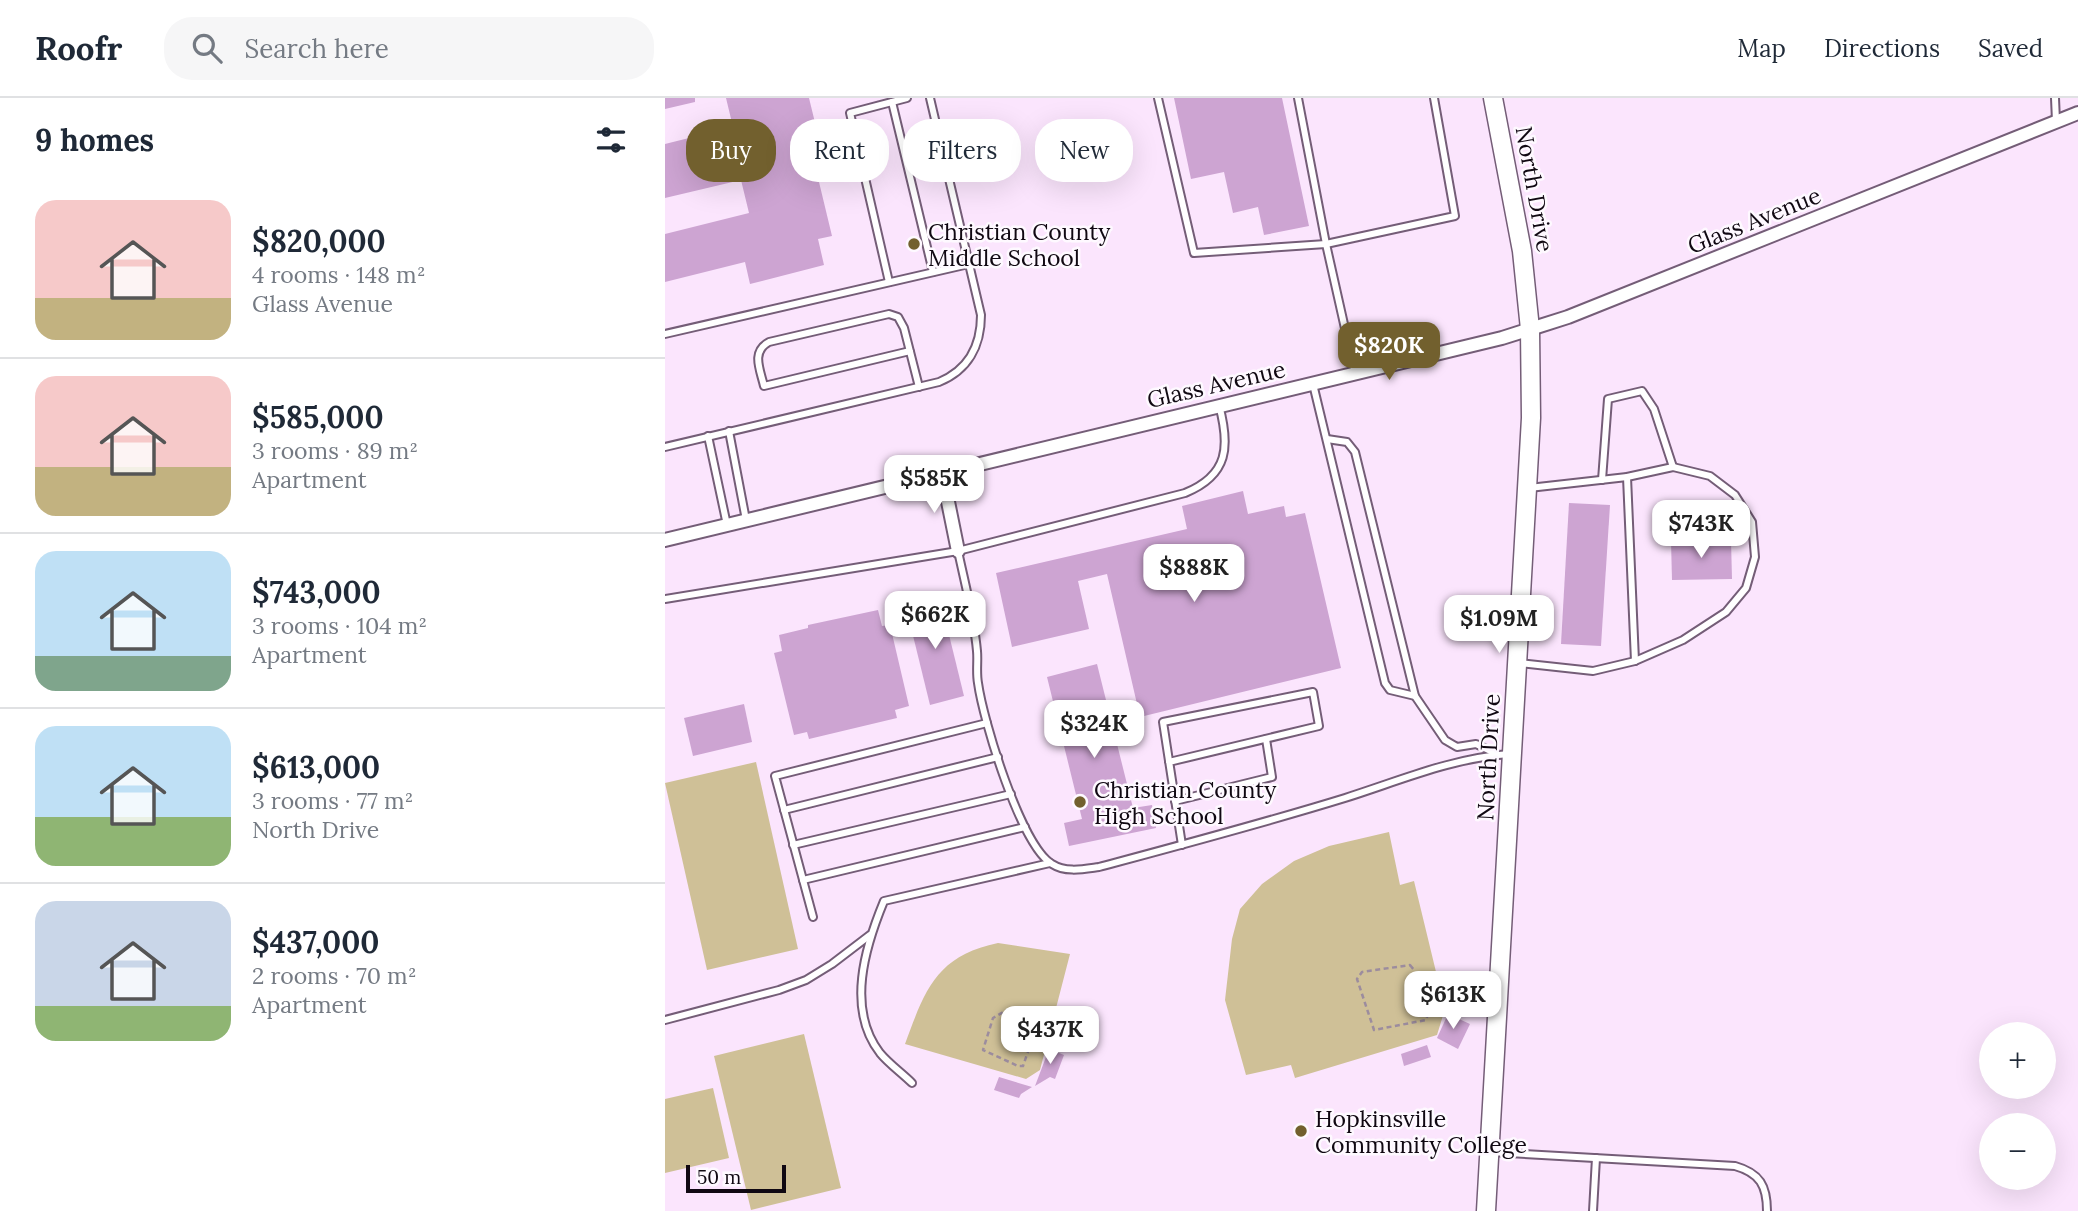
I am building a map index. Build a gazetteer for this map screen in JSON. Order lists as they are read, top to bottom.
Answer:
{
  "streets": {
    "main road": ["North Drive"],
    "street": ["Glass Avenue"]
  },
  "crossings": [
    ["North Drive", "Glass Avenue"]
  ],
  "places": ["Christian County Middle School", "Christian County High School", "Hopkinsville Community College"],
  "scale_bar": "50 m",
  "page": {
    "header": "Roofr",
    "search": "Search here",
    "nav": ["Map", "Directions", "Saved"],
    "heading": "9 homes",
    "chip": [
      "Buy",
      "Rent",
      "Filters",
      "New"
    ],
    "list": [
      {
        "name": "$820,000",
        "note": "4 rooms · 148 m² · Glass Avenue"
      },
      {
        "name": "$585,000",
        "note": "3 rooms · 89 m² · Apartment"
      },
      {
        "name": "$743,000",
        "note": "3 rooms · 104 m² · Apartment"
      },
      {
        "name": "$613,000",
        "note": "3 rooms · 77 m² · North Drive"
      },
      {
        "name": "$437,000",
        "note": "2 rooms · 70 m² · Apartment"
      }
    ],
    "price": [
      "$820K",
      "$585K",
      "$743K",
      "$888K",
      "$662K",
      "$1.09M",
      "$324K",
      "$613K",
      "$437K"
    ],
    "map_buttons": ["+", "−"],
    "scale": "50 m"
  }
}
